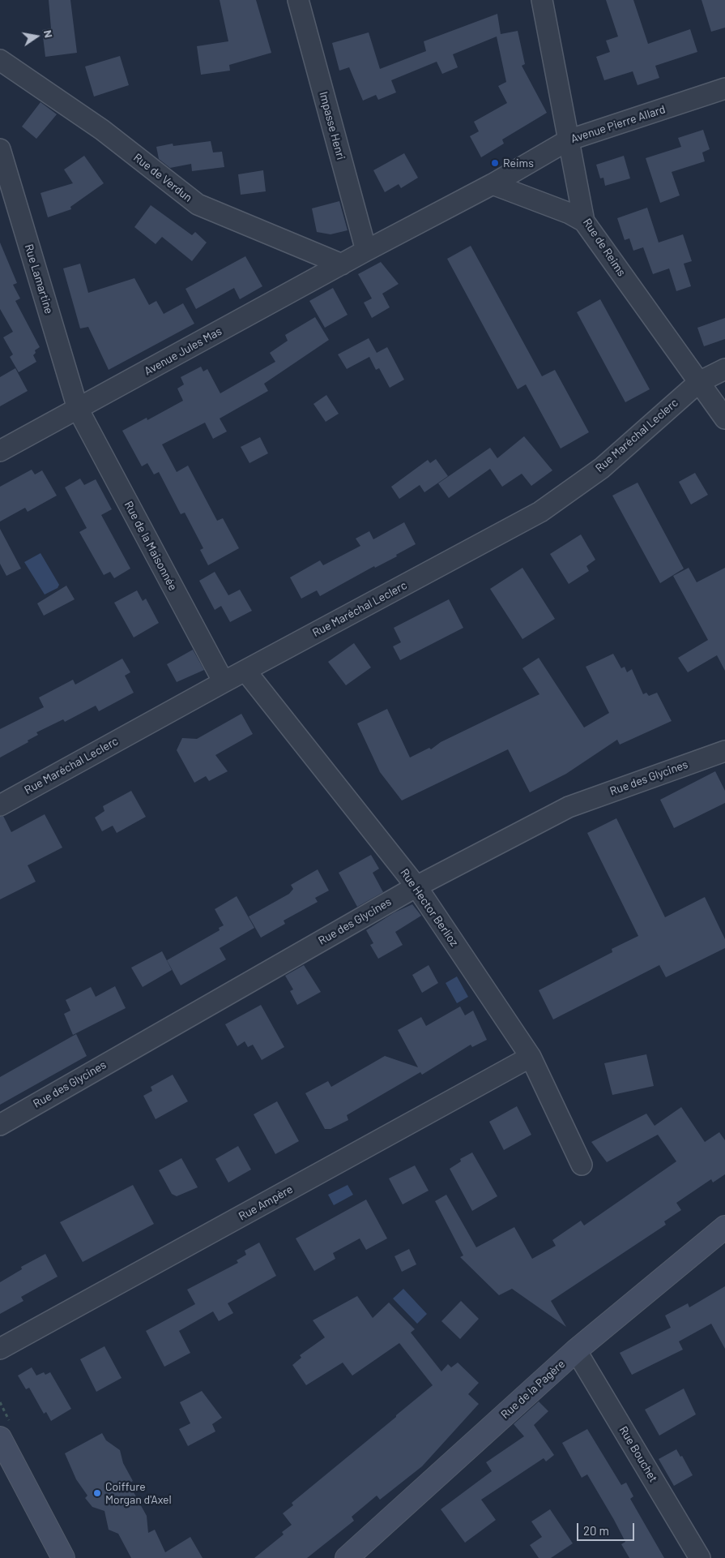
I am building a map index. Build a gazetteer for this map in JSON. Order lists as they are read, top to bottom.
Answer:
{
  "streets": {
    "street": [
      "Avenue Pierre Allard",
      "Impasse Henri",
      "Rue de Verdun",
      "Rue de Reims",
      "Rue Lamartine",
      "Avenue Jules Mas",
      "Rue Maréchal Leclerc",
      "Rue de la Maisonnée",
      "Rue des Glycines",
      "Rue Hector Berlioz",
      "Rue Ampère",
      "Rue de la Pagère",
      "Rue Bouchet"
    ]
  },
  "crossings": [
    ["Avenue Pierre Allard", "Impasse Henri"],
    ["Avenue Pierre Allard", "Rue de Reims"],
    ["Avenue Pierre Allard", "Avenue Jules Mas"],
    ["Impasse Henri", "Avenue Jules Mas"],
    ["Rue de Verdun", "Avenue Jules Mas"],
    ["Rue de Reims", "Rue Maréchal Leclerc"],
    ["Rue Lamartine", "Avenue Jules Mas"],
    ["Rue Lamartine", "Rue de la Maisonnée"],
    ["Avenue Jules Mas", "Rue de la Maisonnée"],
    ["Rue Maréchal Leclerc", "Rue de la Maisonnée"],
    ["Rue Maréchal Leclerc", "Rue Hector Berlioz"],
    ["Rue des Glycines", "Rue Hector Berlioz"],
    ["Rue Hector Berlioz", "Rue Ampère"],
    ["Rue de la Pagère", "Rue Bouchet"]
  ],
  "places": ["Reims", "Coiffure Morgan d'Axel"],
  "scale_bar": "20 m",
  "north": "right"
}
